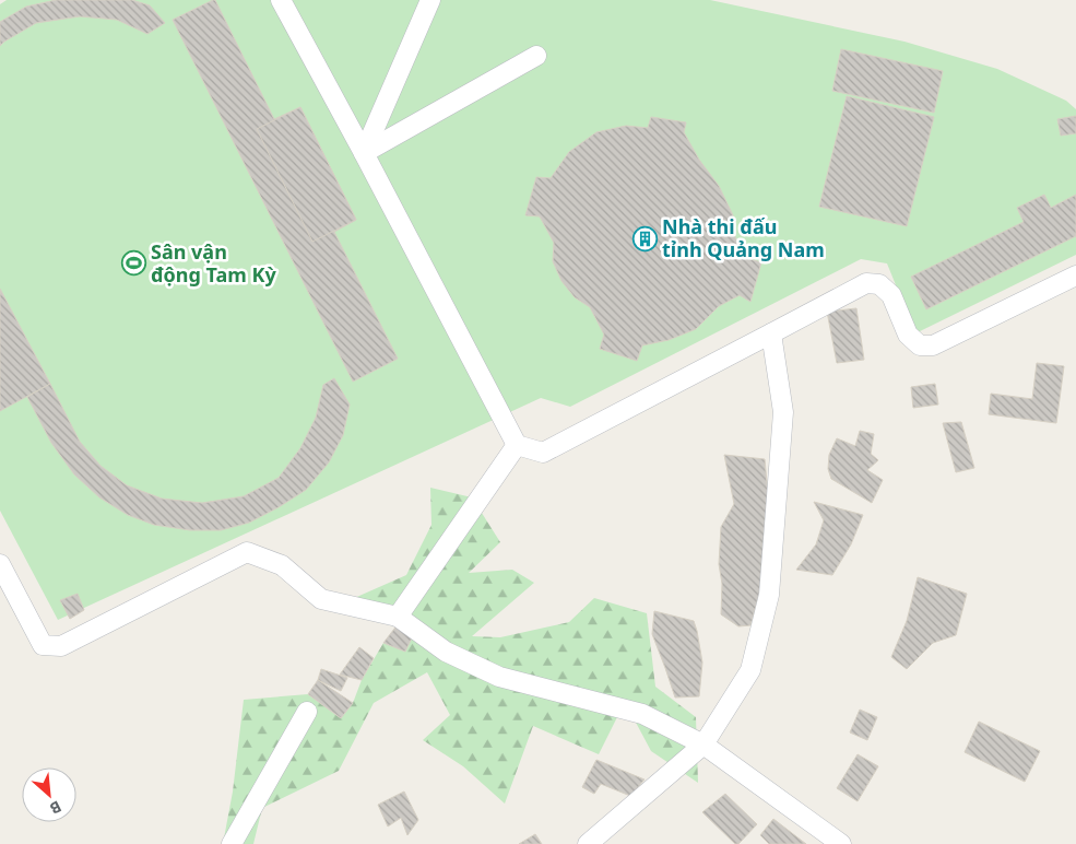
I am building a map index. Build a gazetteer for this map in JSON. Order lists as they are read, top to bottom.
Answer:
{
  "places": {
    "building": ["Nhà thi đấu tỉnh Quảng Nam"],
    "sports": ["Sân vận động Tam Kỳ"]
  },
  "north": "bottom right"
}
